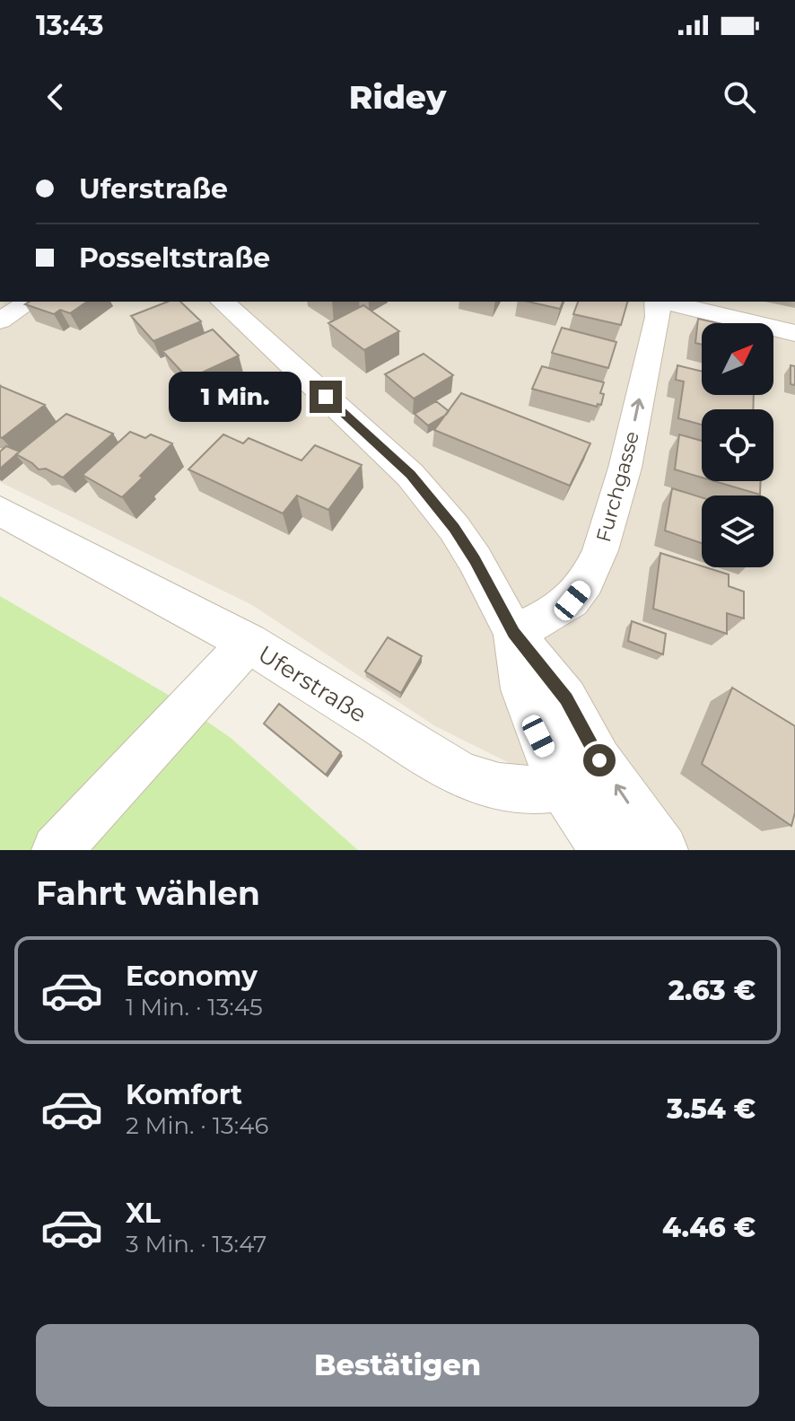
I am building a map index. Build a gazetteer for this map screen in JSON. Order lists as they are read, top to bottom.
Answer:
{
  "streets": {
    "street": ["Furchgasse", "Uferstraße"]
  },
  "one_way": ["Furchgasse"],
  "north": "top right",
  "page": {
    "status": "13:43",
    "header": "Ridey",
    "banner": ["Uferstraße", "Posseltstraße"],
    "bubble": "1 Min.",
    "heading": "Fahrt wählen",
    "list": [
      {
        "name": "Economy",
        "note": "1 Min. · 13:45",
        "value": "2.63 €"
      },
      {
        "name": "Komfort",
        "note": "2 Min. · 13:46",
        "value": "3.54 €"
      },
      {
        "name": "XL",
        "note": "3 Min. · 13:47",
        "value": "4.46 €"
      }
    ],
    "buttons": "Bestätigen"
  }
}
